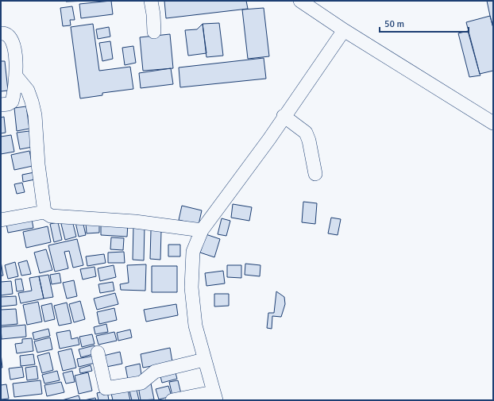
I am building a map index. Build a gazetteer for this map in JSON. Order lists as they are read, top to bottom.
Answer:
{
  "scale_bar": "50 m"
}
